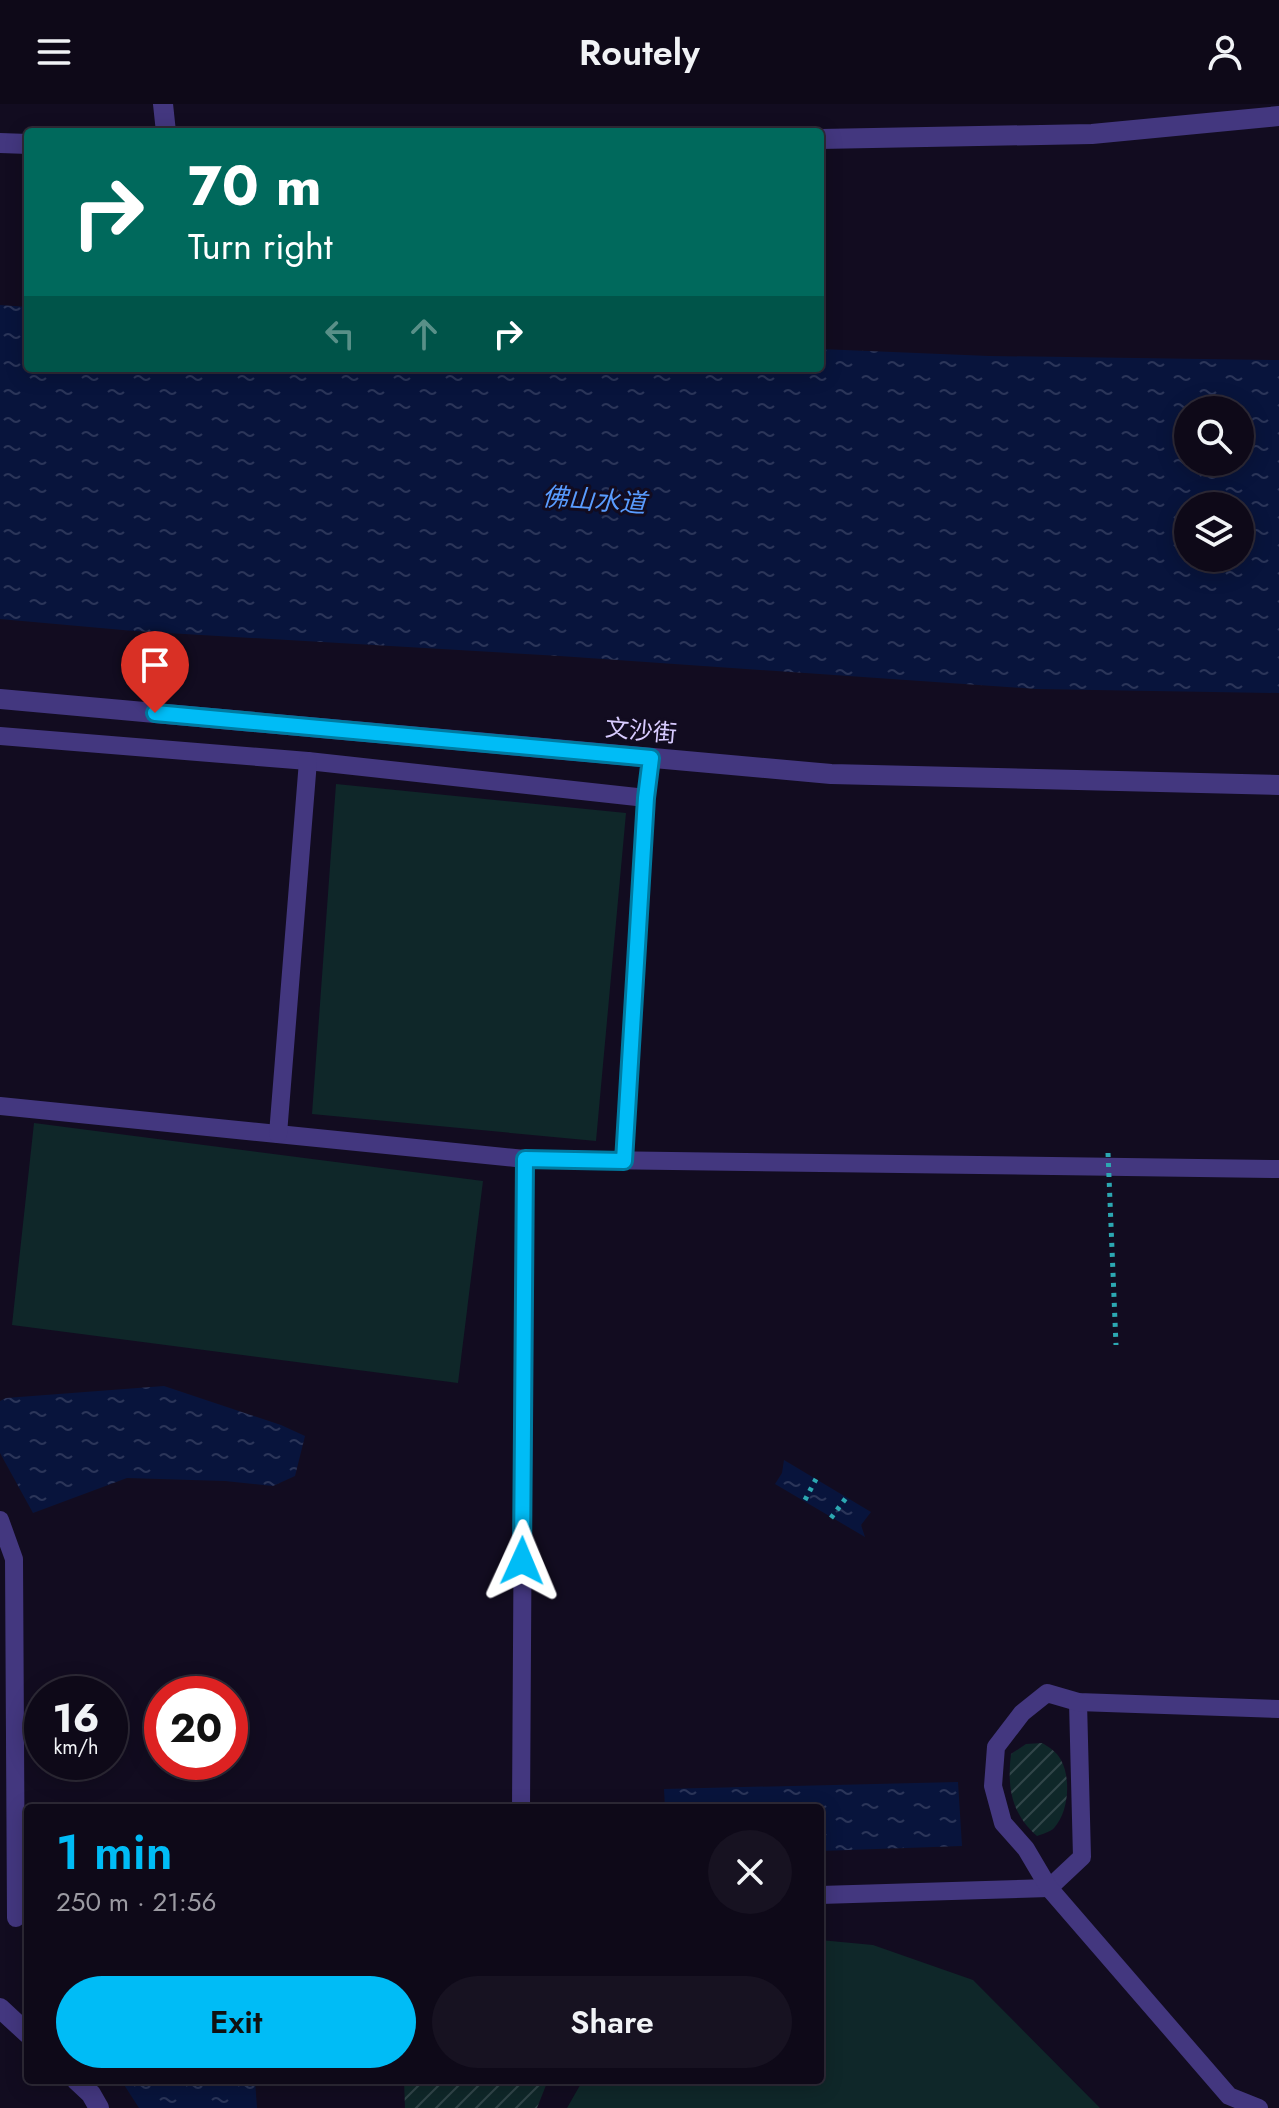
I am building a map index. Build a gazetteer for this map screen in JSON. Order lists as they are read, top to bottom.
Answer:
{
  "streets": {
    "street": ["文沙街"]
  },
  "water": ["佛山水道"],
  "page": {
    "header": "Routely",
    "turn": ["70 m", "Turn right"],
    "speed": "16 km/h",
    "limit": "20",
    "heading": ["1 min", "250 m · 21:56"],
    "buttons": ["Exit", "Share"]
  }
}
